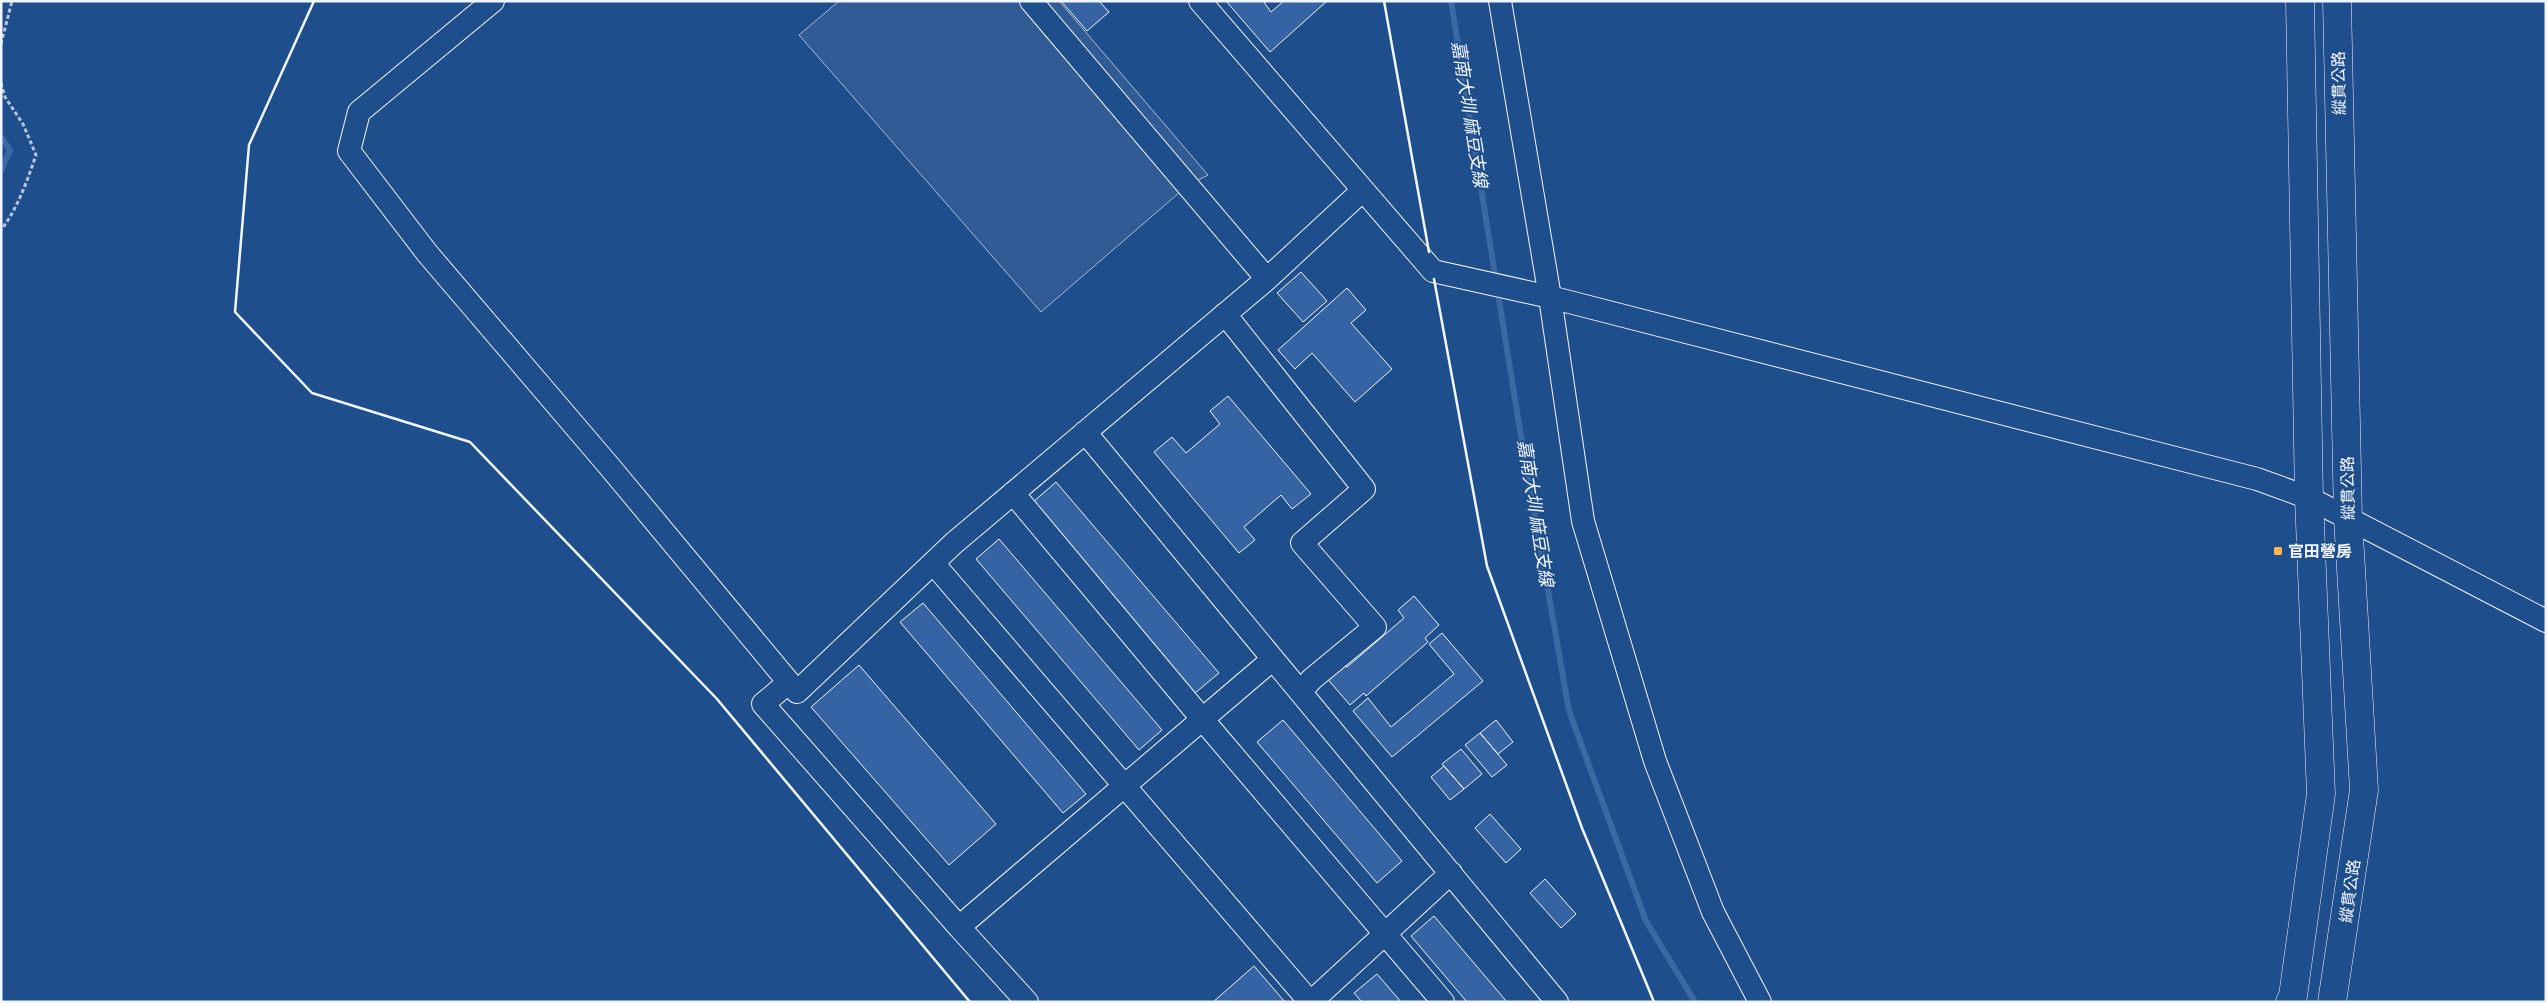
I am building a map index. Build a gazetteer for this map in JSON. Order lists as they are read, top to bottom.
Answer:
{
  "streets": {
    "main road": ["縱貫公路"]
  },
  "water": ["嘉南大圳 麻豆支線"],
  "places": {
    "transit": ["官田營房"]
  }
}
